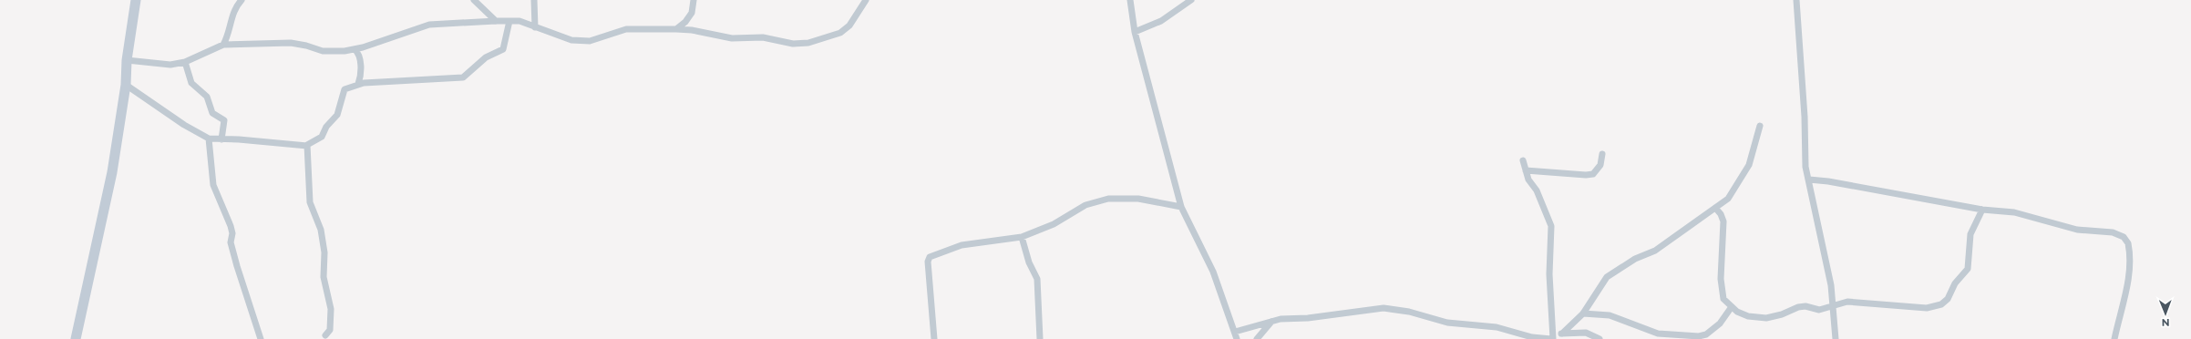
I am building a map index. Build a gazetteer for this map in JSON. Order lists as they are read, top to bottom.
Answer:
{
  "north": "bottom"
}
